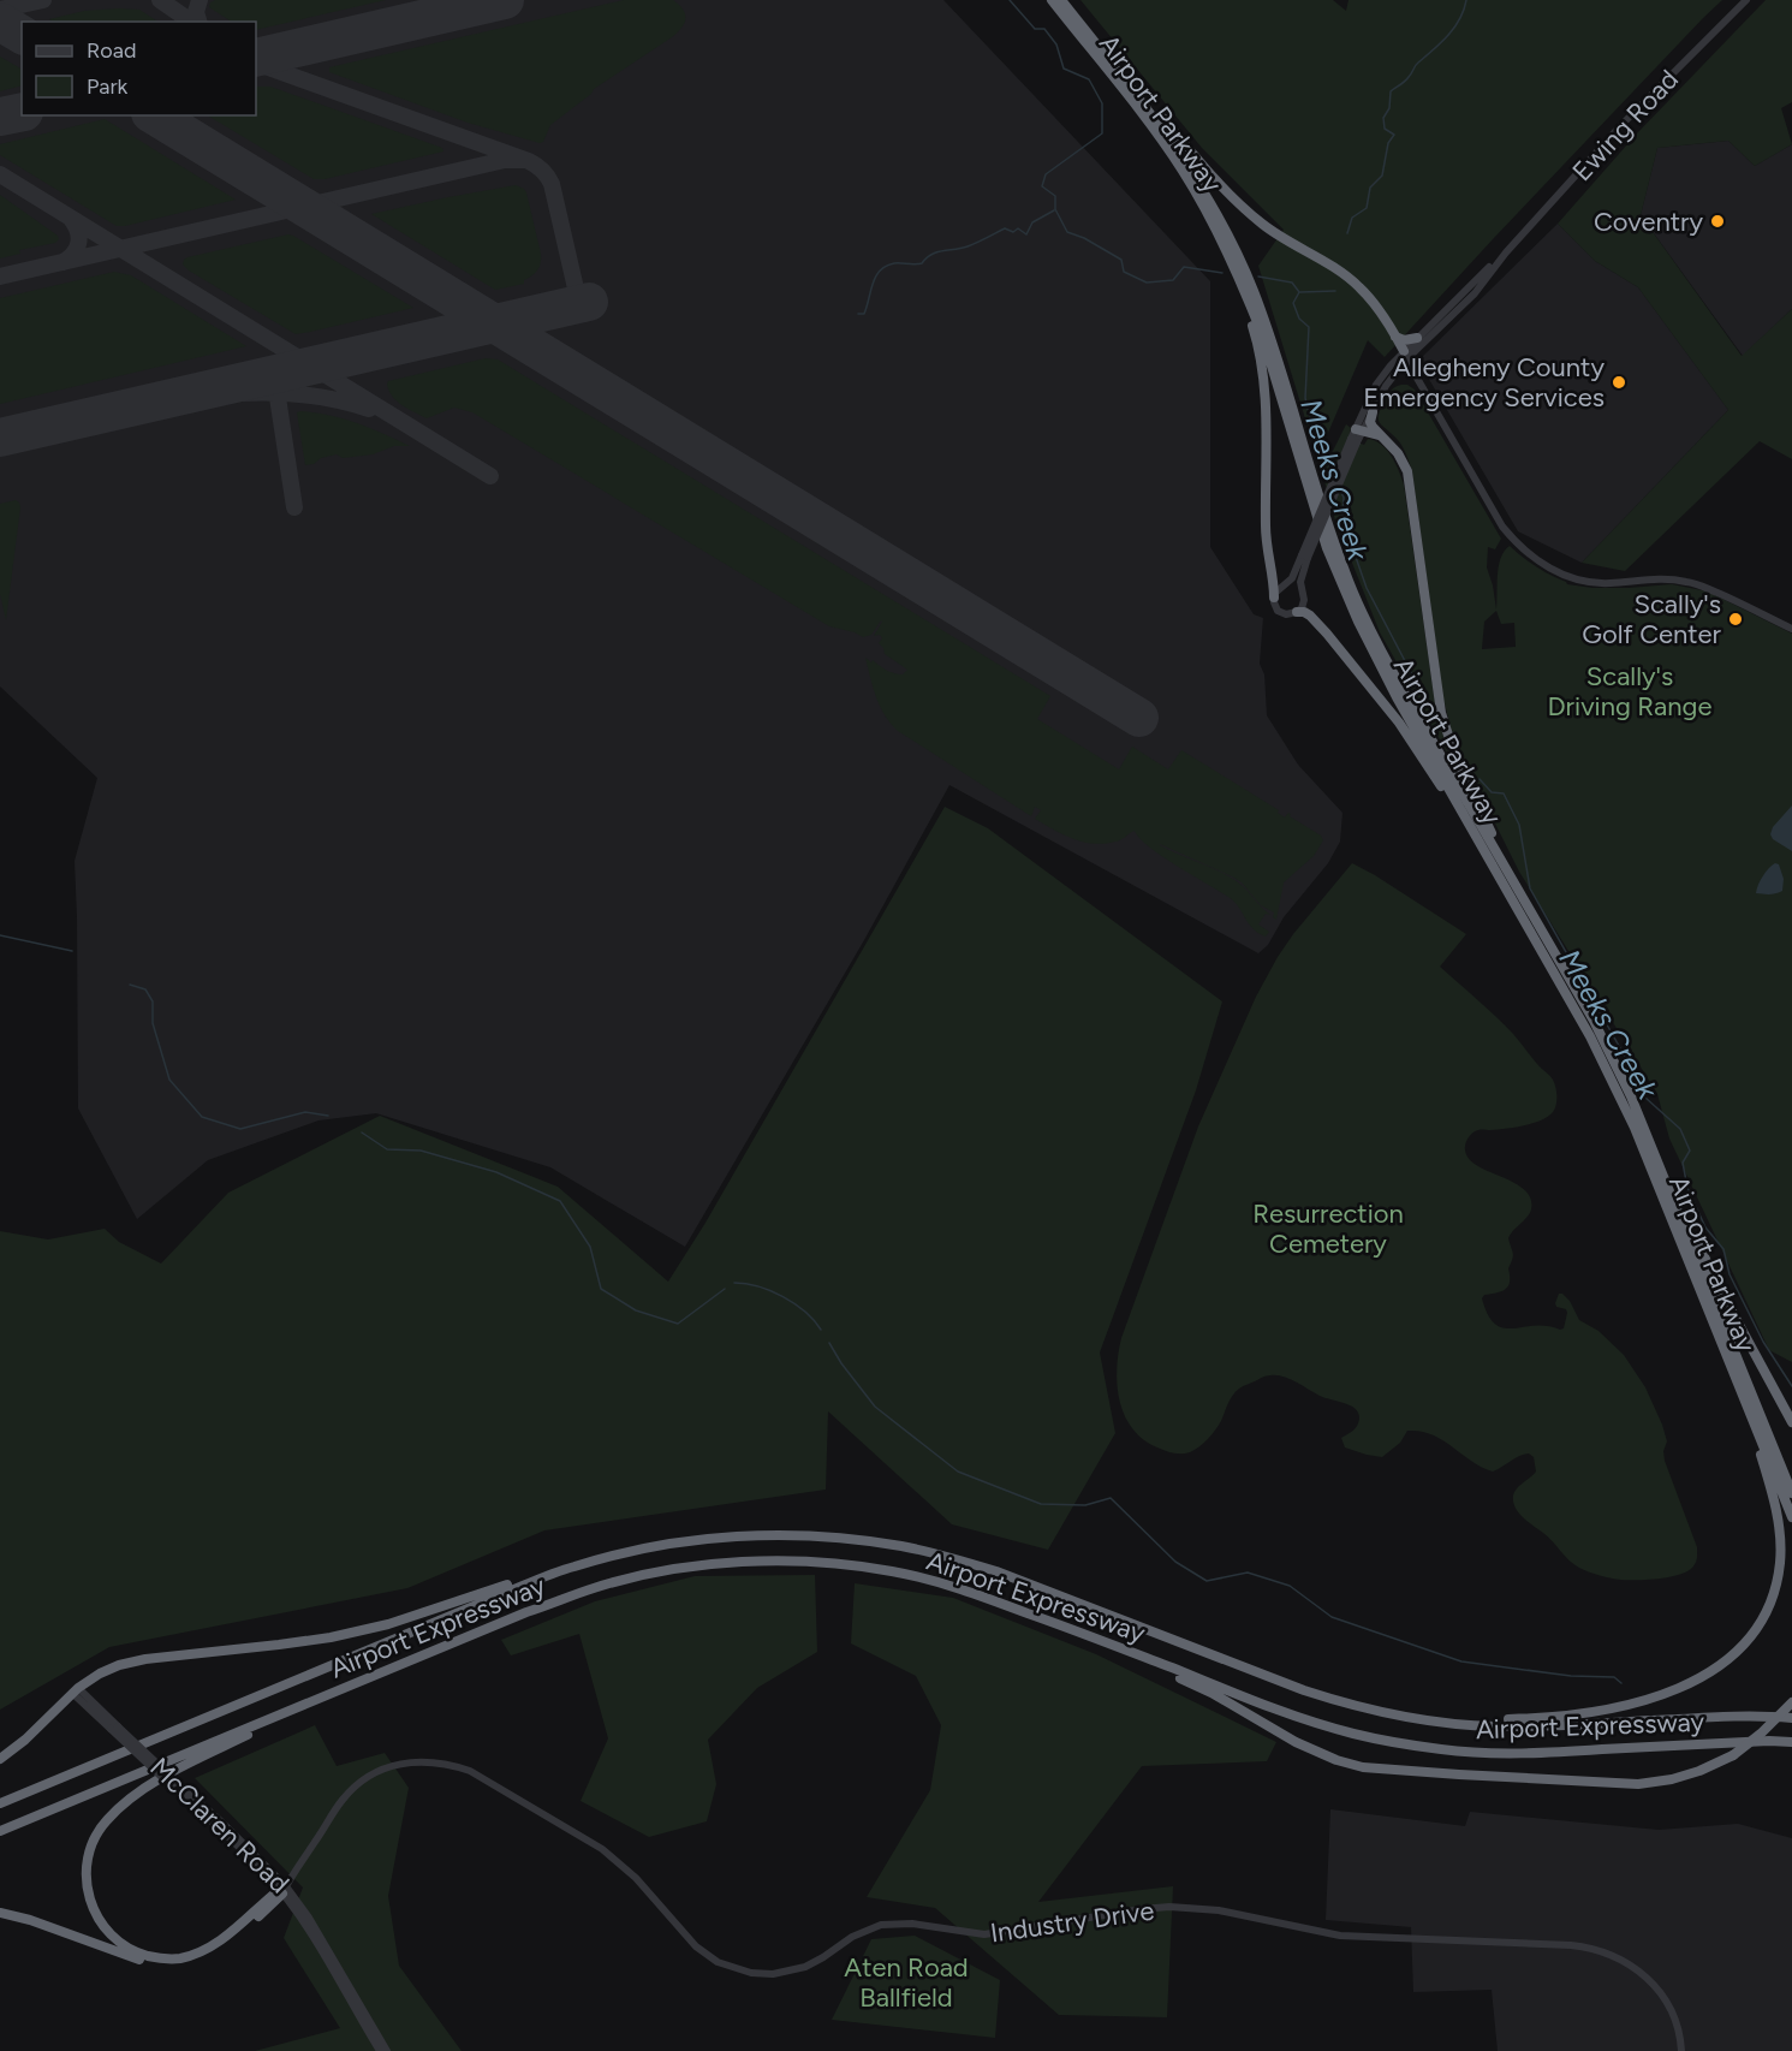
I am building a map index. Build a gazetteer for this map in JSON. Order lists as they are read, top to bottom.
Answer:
{
  "streets": {
    "highway": ["Airport Parkway", "Airport Expressway"],
    "street": ["Ewing Road", "McClaren Road", "Industry Drive"]
  },
  "crossings": [
    ["McClaren Road", "Industry Drive"]
  ],
  "water": ["Meeks Creek"],
  "parks": ["Scally's Driving Range", "Resurrection Cemetery", "Aten Road Ballfield"],
  "places": ["Coventry", "Allegheny County Emergency Services", "Scally's Golf Center"],
  "legend": ["Road", "Park"]
}
